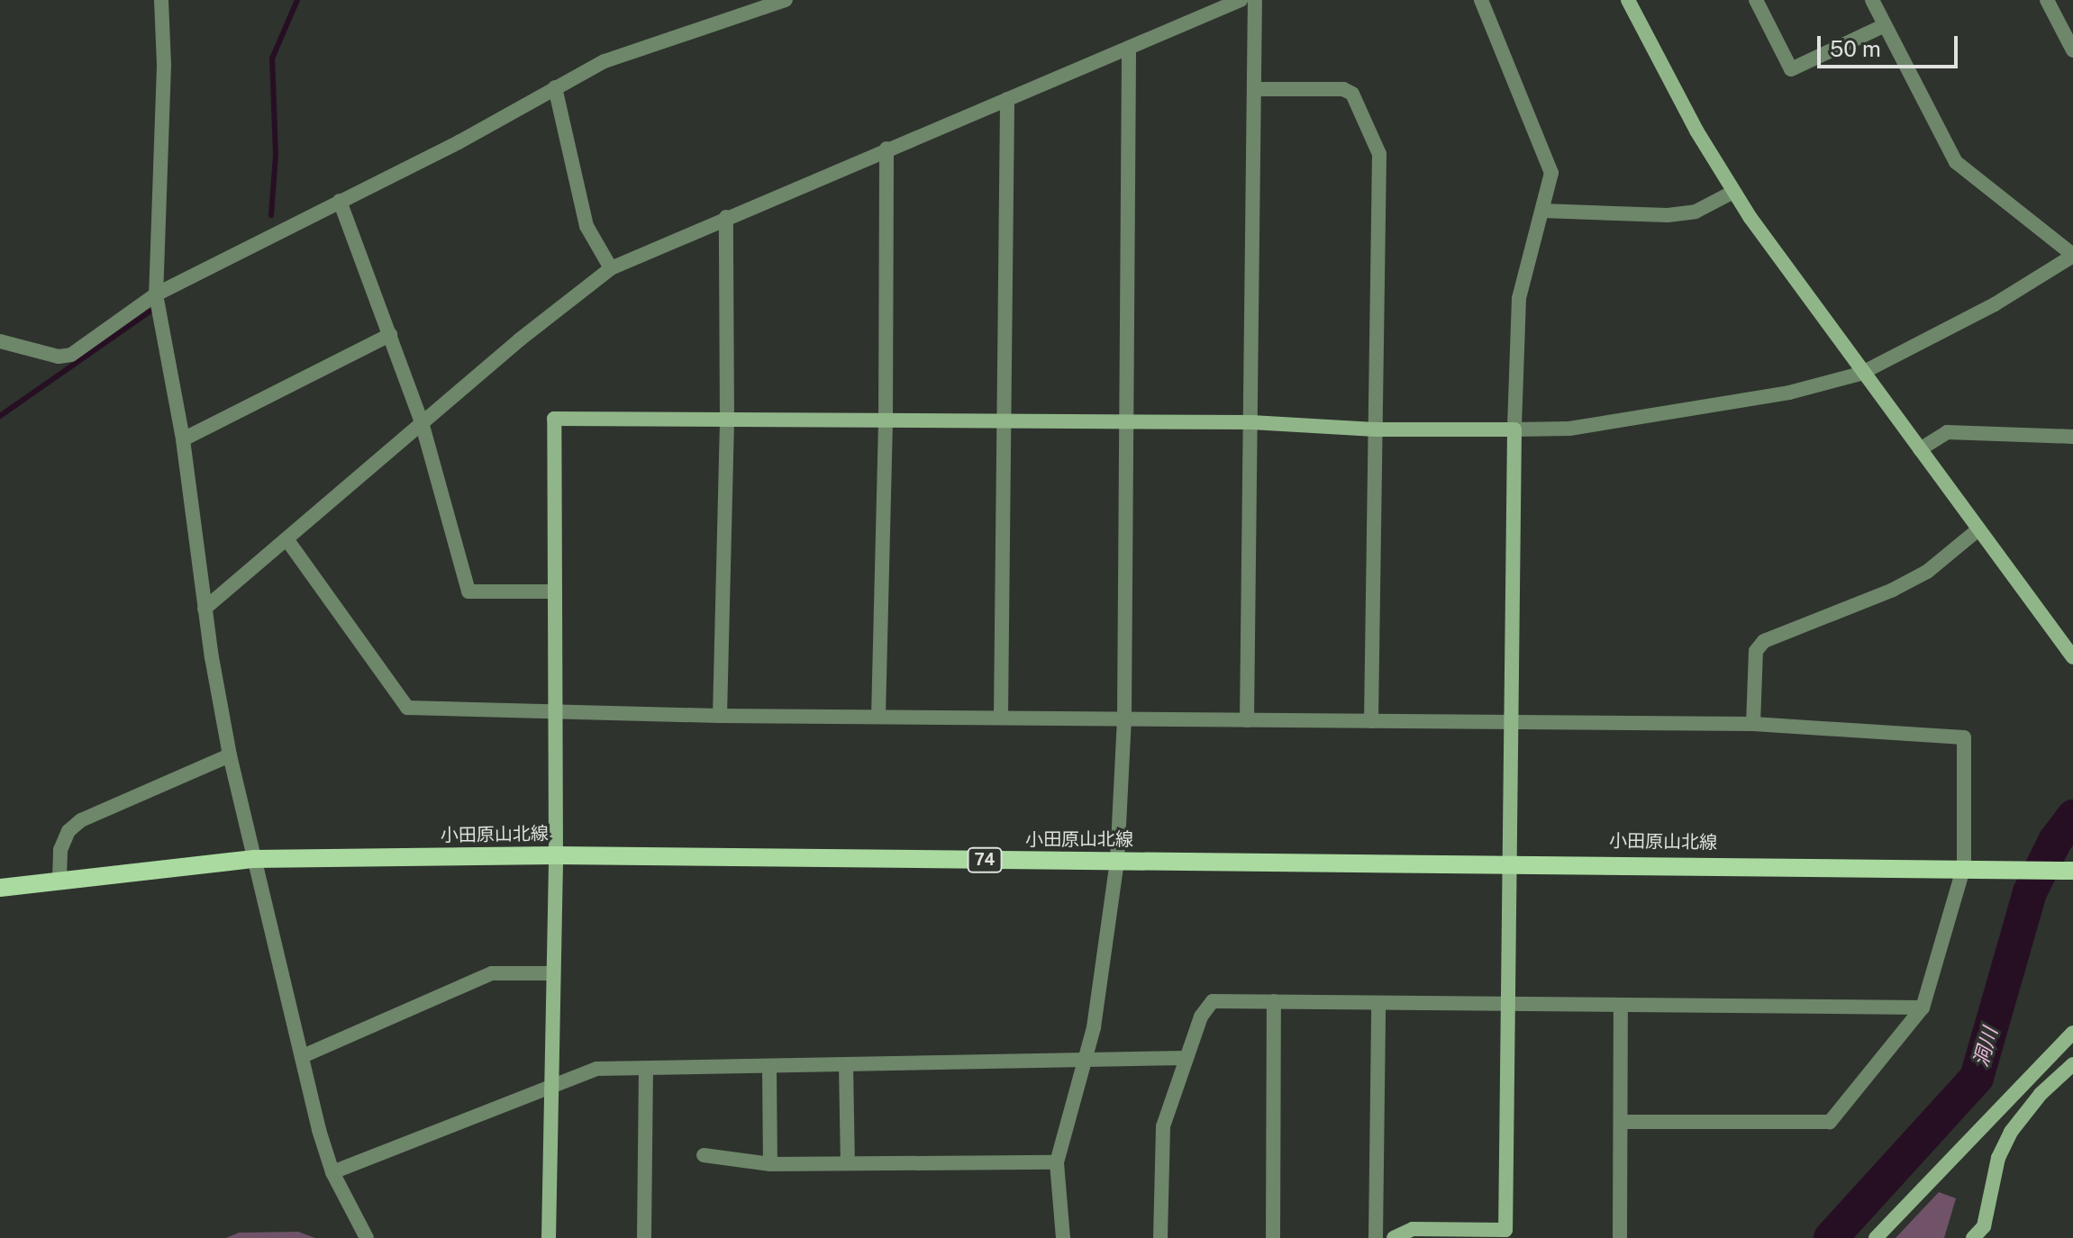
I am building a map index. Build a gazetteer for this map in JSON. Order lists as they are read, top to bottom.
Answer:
{
  "streets": {
    "main road": ["小田原山北線", "74"]
  },
  "water": ["洞川"],
  "scale_bar": "50 m"
}
